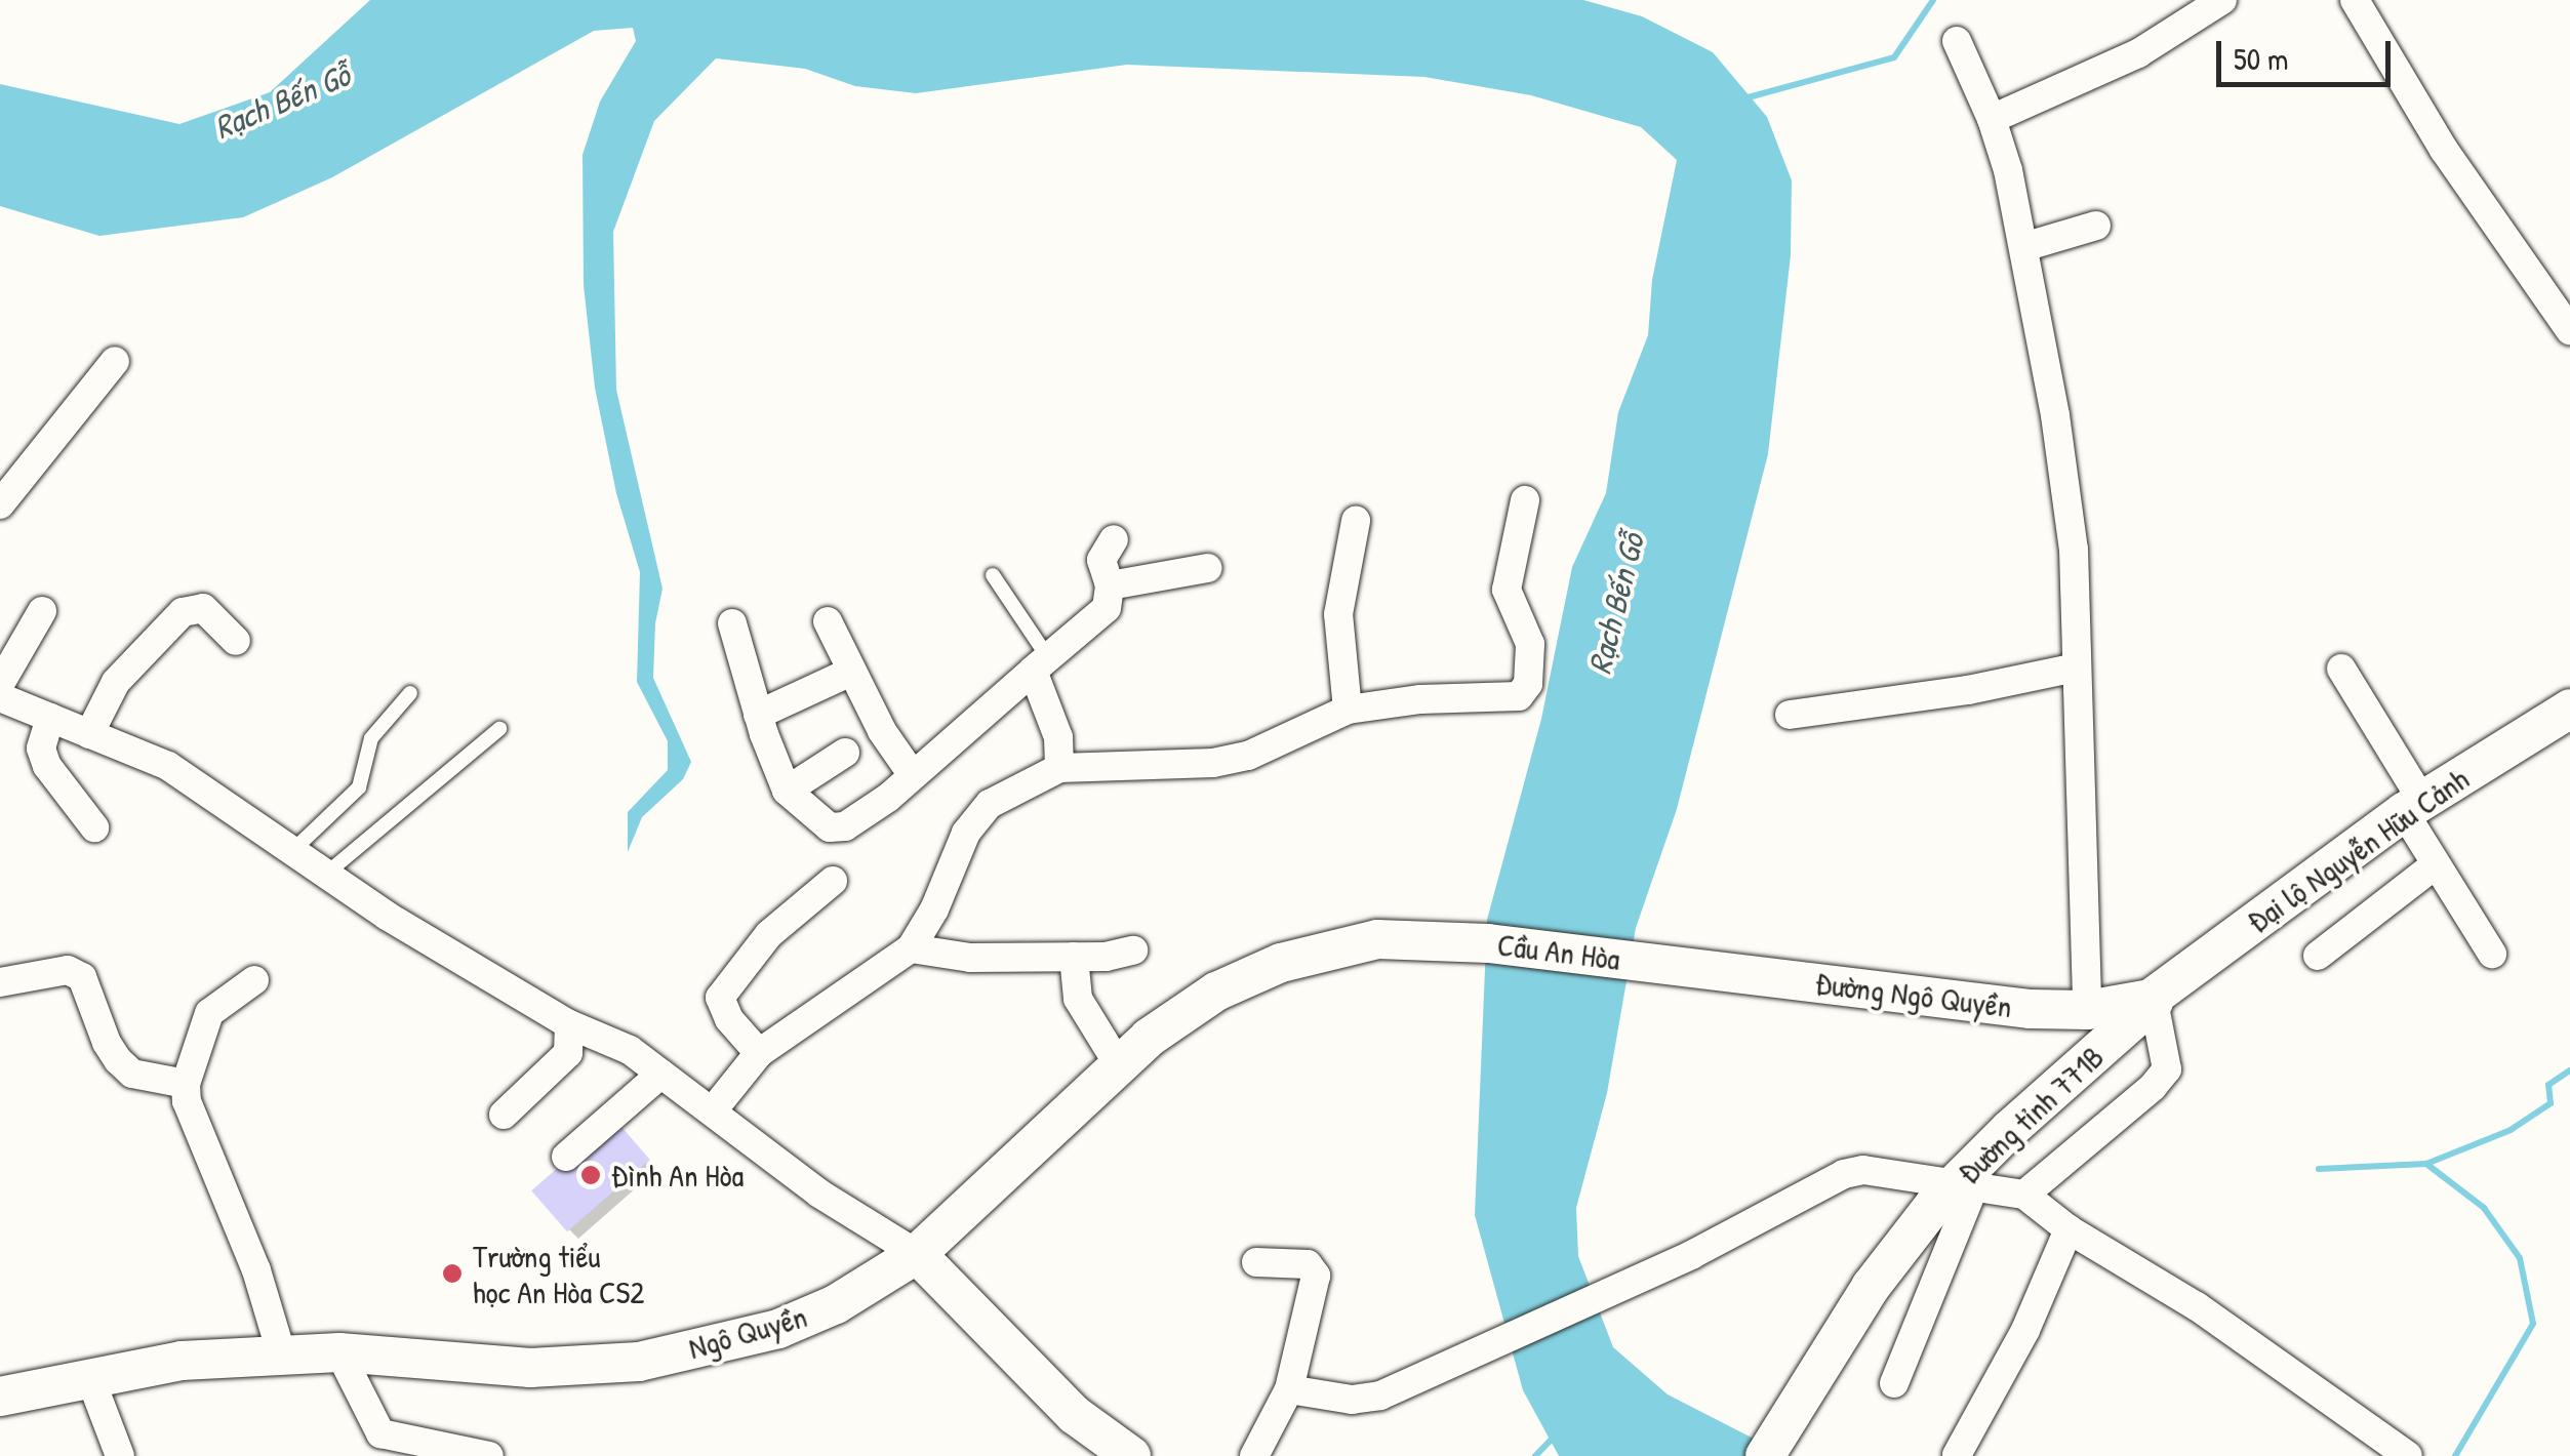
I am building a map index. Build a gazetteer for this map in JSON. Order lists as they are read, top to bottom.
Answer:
{
  "streets": {
    "street": [
      "Đại lộ Nguyễn Hữu Cảnh",
      "Cầu An Hòa",
      "Đường Ngô Quyền",
      "Đường tỉnh 771B",
      "Ngô Quyền"
    ]
  },
  "crossings": [
    ["Đại lộ Nguyễn Hữu Cảnh", "Đường tỉnh 771B"],
    ["Cầu An Hòa", "Đường Ngô Quyền"],
    ["Cầu An Hòa", "Ngô Quyền"],
    ["Đường Ngô Quyền", "Đường tỉnh 771B"]
  ],
  "water": ["Rạch Bến Gỗ"],
  "places": ["Đình An Hòa", "Trường tiểu học An Hòa CS2"],
  "scale_bar": "50 m"
}
